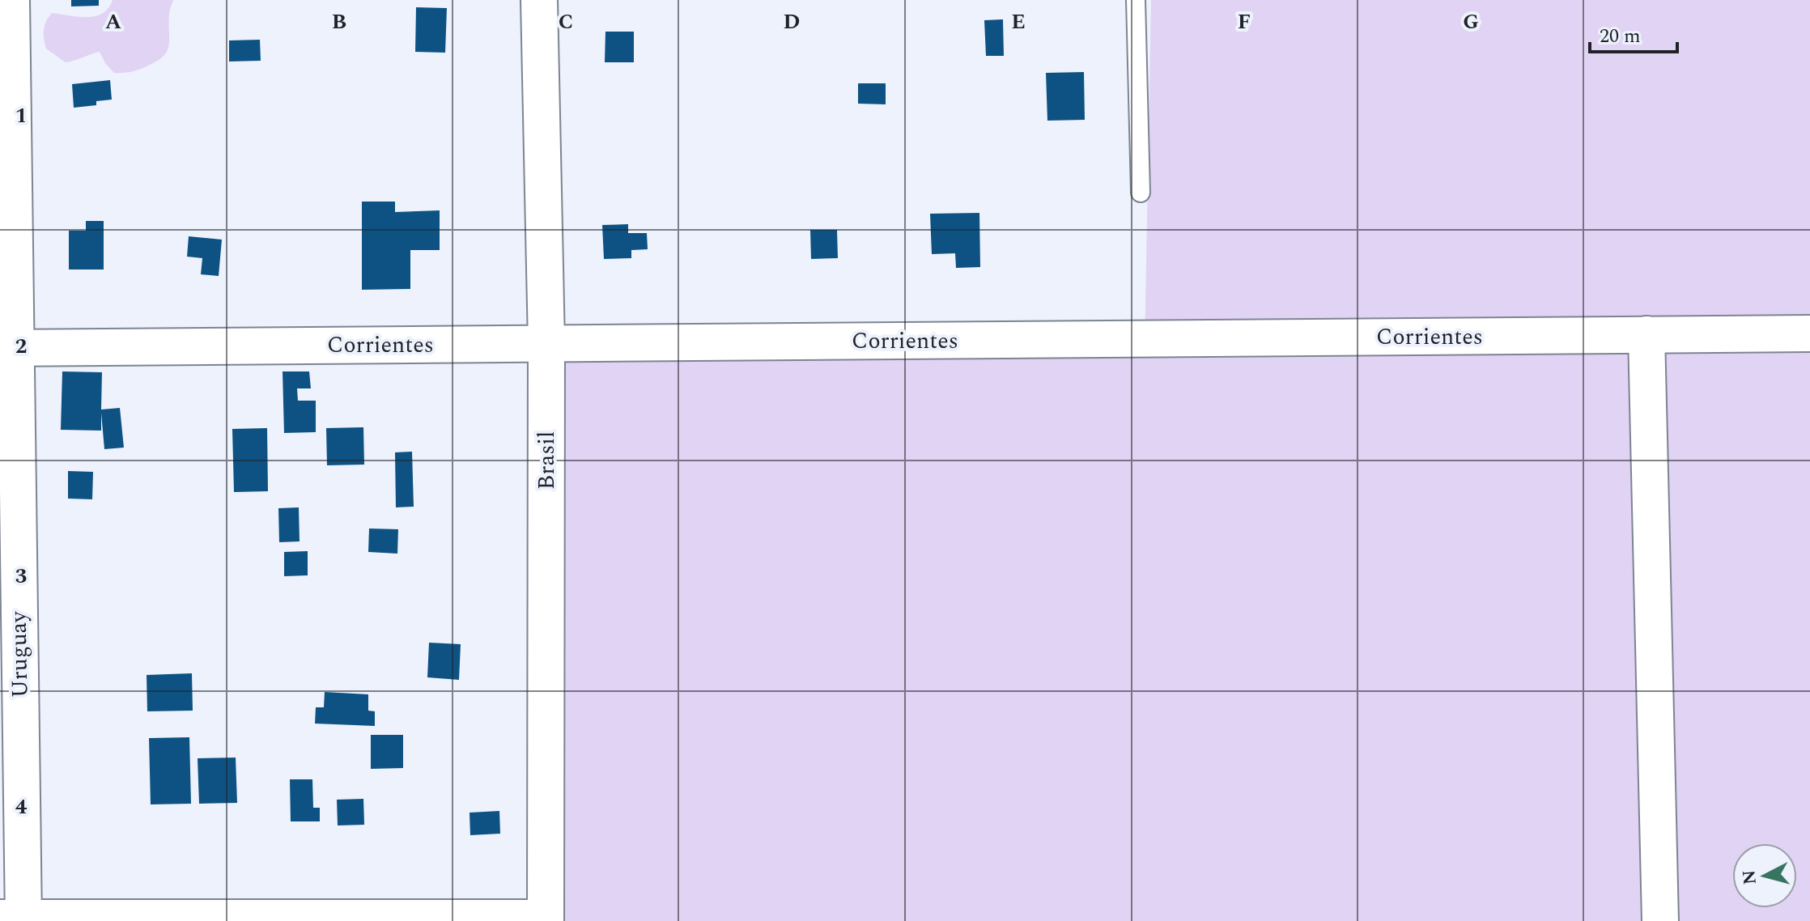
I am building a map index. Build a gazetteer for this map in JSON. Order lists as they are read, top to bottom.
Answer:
{
  "streets": {
    "street": ["Corrientes", "Brasil", "Uruguay"]
  },
  "crossings": [
    ["Corrientes", "Brasil"],
    ["Corrientes", "Uruguay"]
  ],
  "scale_bar": "20 m",
  "north": "left",
  "grid": {
    "columns": [
      "A",
      "B",
      "C",
      "D",
      "E",
      "F",
      "G"
    ],
    "rows": [
      "1",
      "2",
      "3",
      "4"
    ]
  }
}
